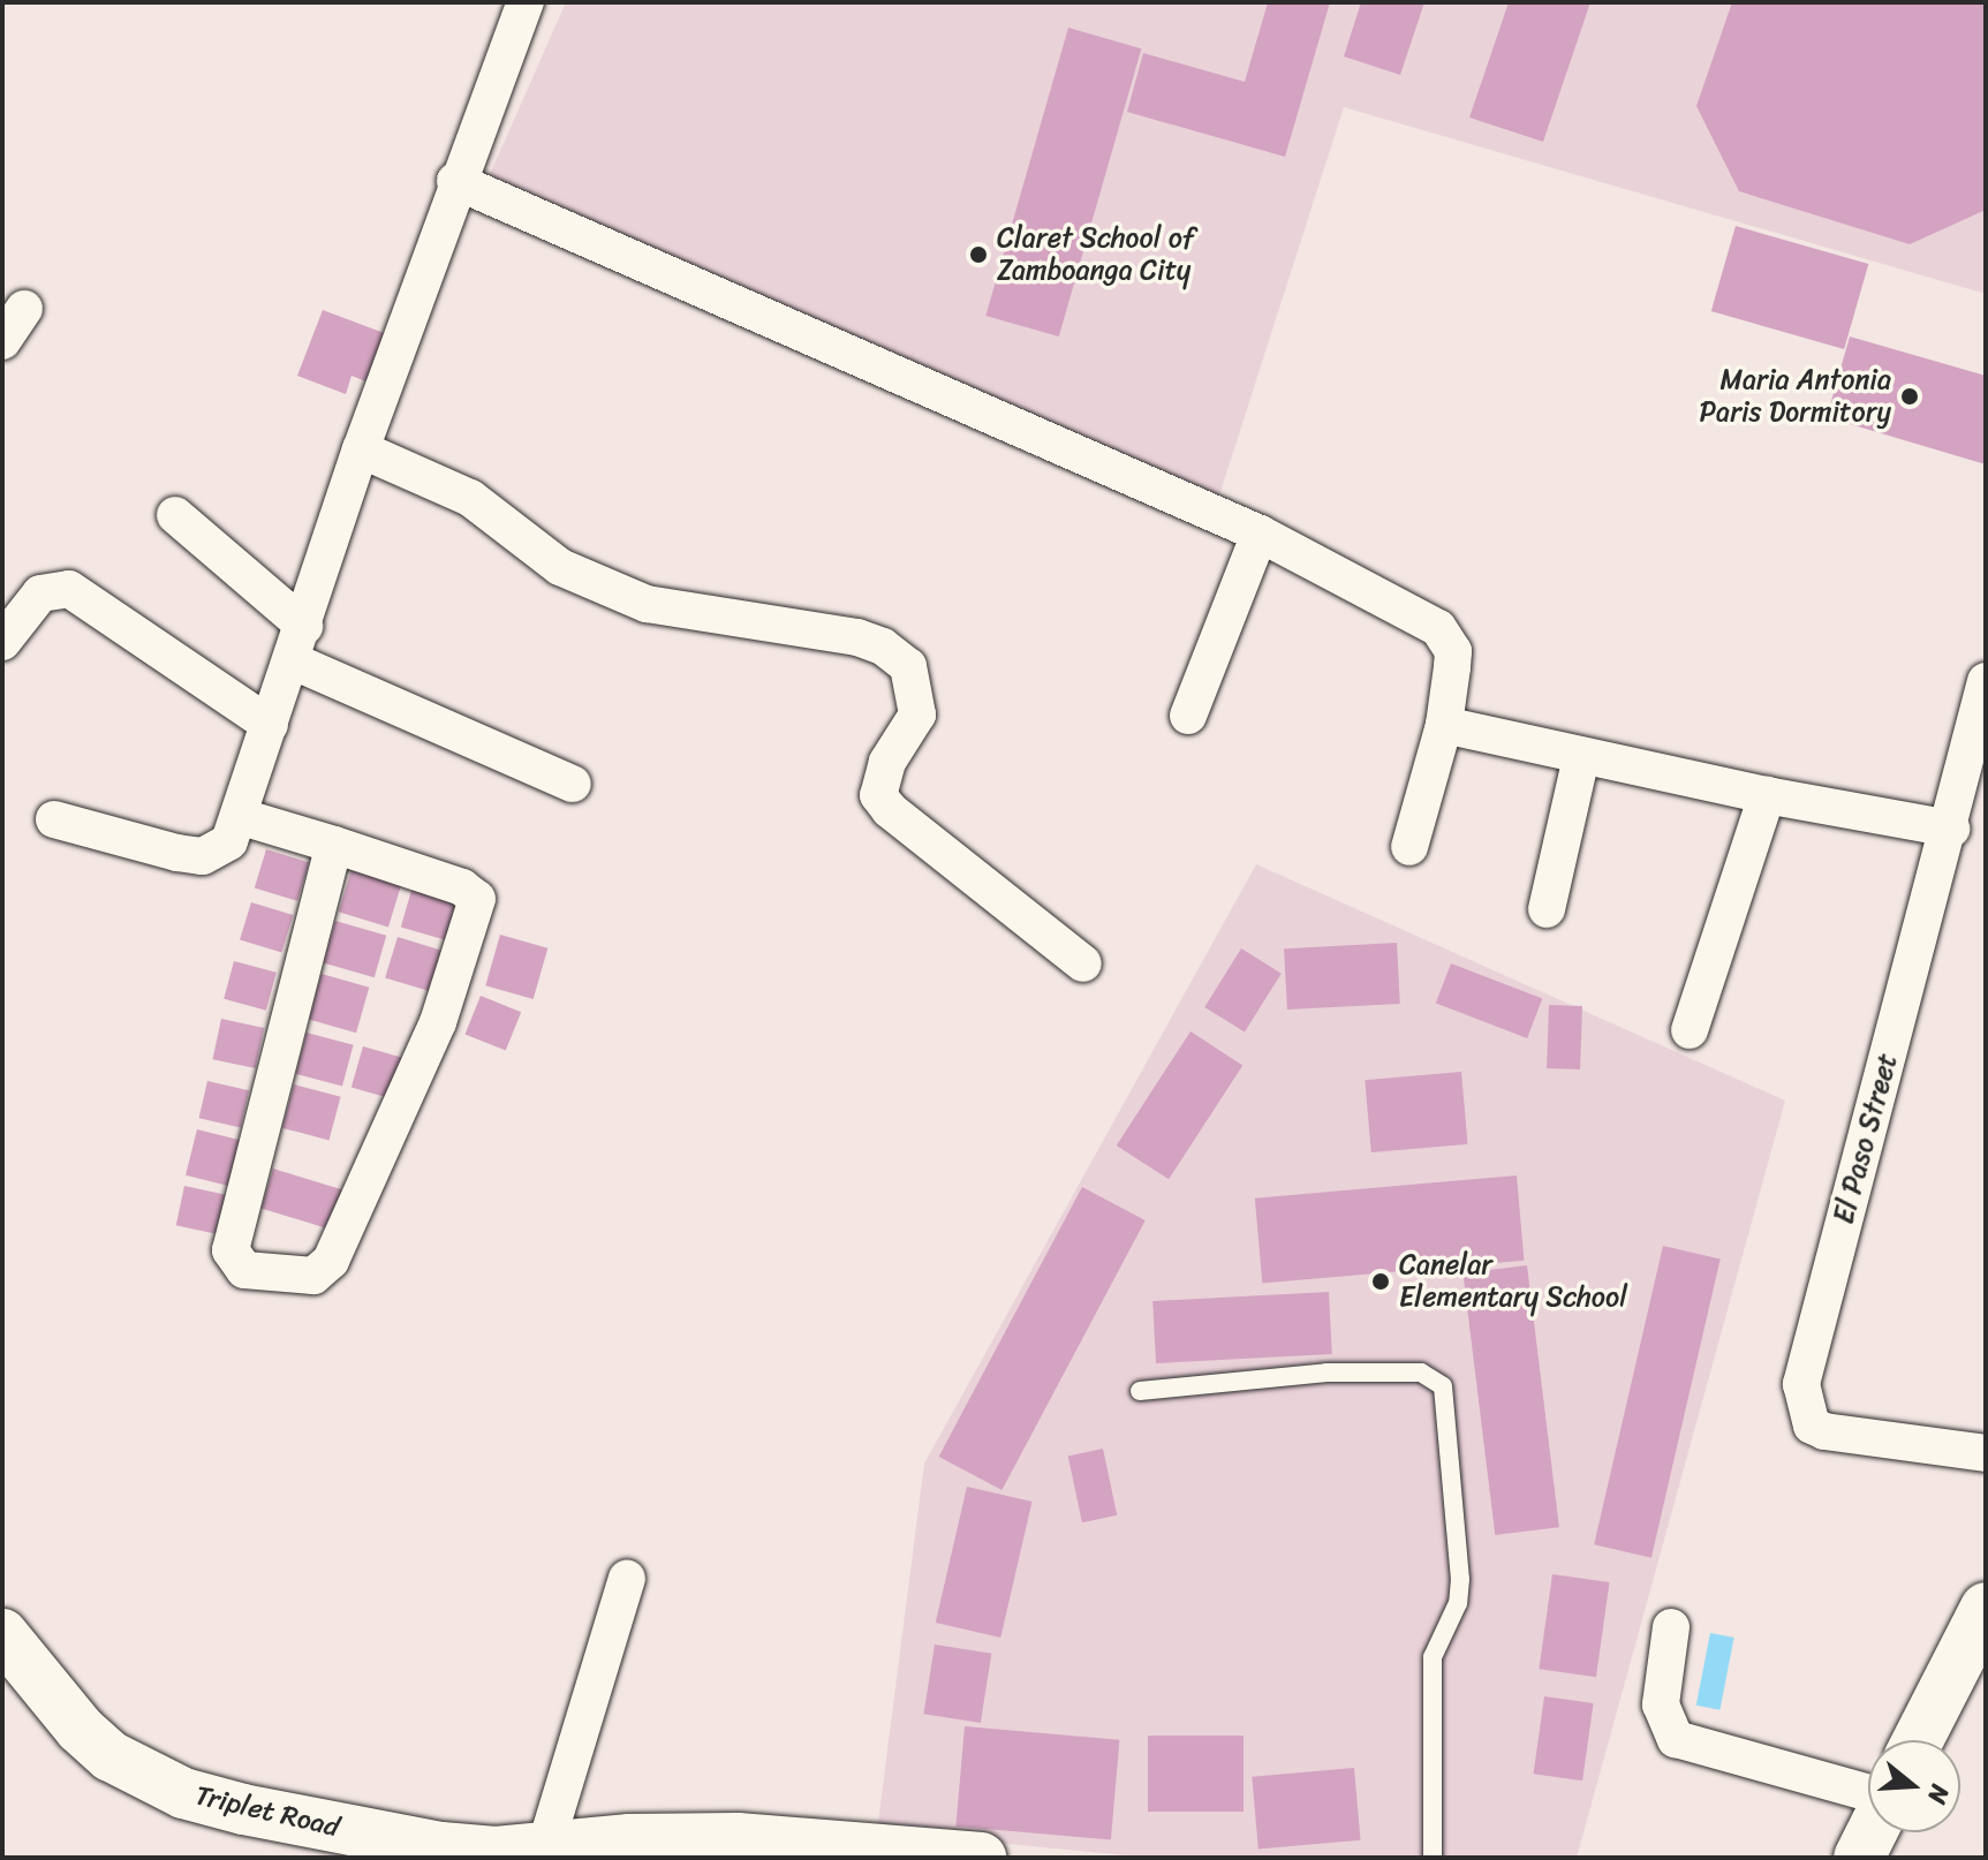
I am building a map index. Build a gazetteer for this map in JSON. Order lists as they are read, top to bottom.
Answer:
{
  "streets": {
    "street": ["El Paso Street", "Triplet Road"]
  },
  "places": ["Claret School of Zamboanga City", "Maria Antonia Paris Dormitory", "Canelar Elementary School"],
  "north": "right"
}
